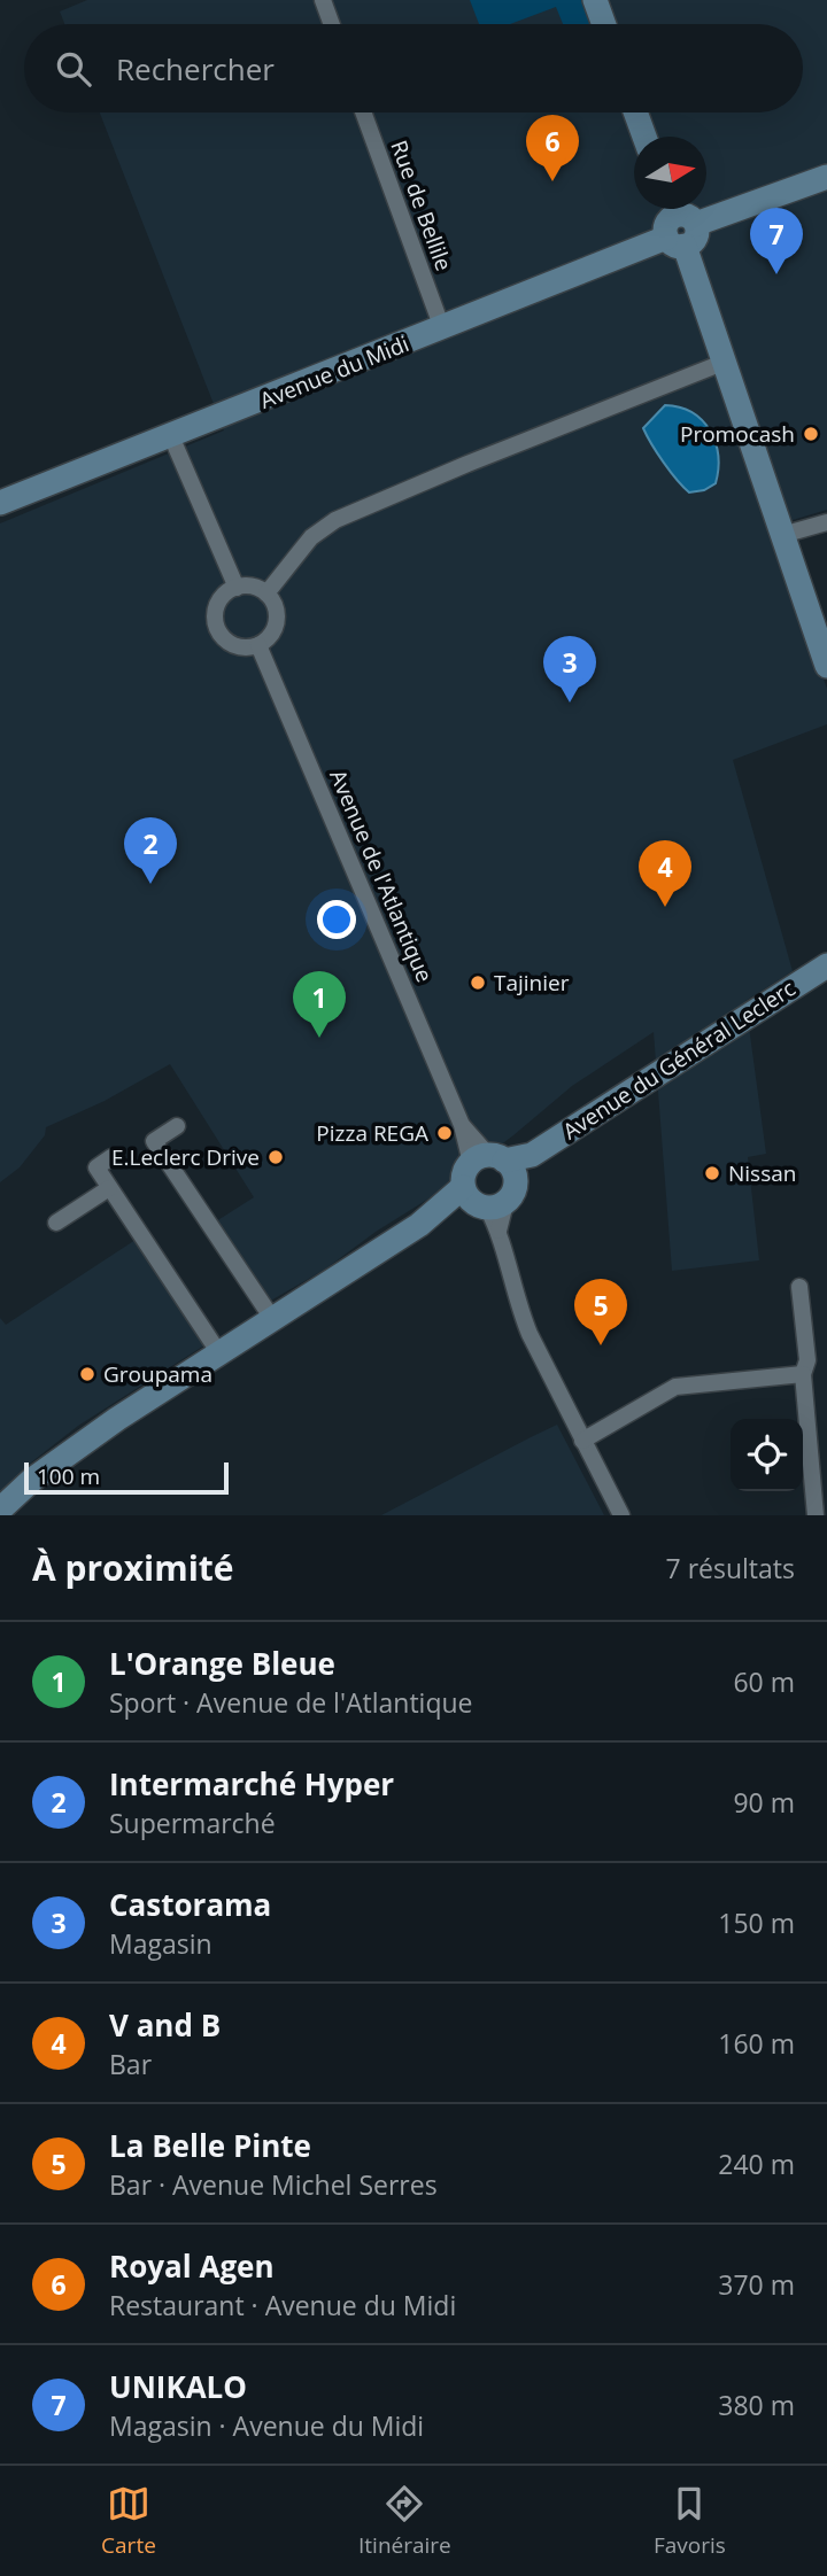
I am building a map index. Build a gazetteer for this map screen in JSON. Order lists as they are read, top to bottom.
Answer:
{
  "streets": {
    "street": [
      "Rue de Bellile",
      "Avenue du Midi",
      "Avenue de l'Atlantique",
      "Avenue du Général Leclerc"
    ]
  },
  "crossings": [
    ["Rue de Bellile", "Avenue du Midi"],
    ["Avenue de l'Atlantique", "Avenue du Général Leclerc"]
  ],
  "places": [
    "Promocash",
    "Tajinier",
    "Pizza REGA",
    "E.Leclerc Drive",
    "Nissan",
    "Groupama"
  ],
  "scale_bar": "100 m",
  "north": "right",
  "page": {
    "search": "Rechercher",
    "pins": [
      "6",
      "7",
      "3",
      "2",
      "4",
      "1",
      "5"
    ],
    "scale": "100 m",
    "heading": ["À proximité", "7 résultats"],
    "list": [
      {
        "mark": "1",
        "name": "L'Orange Bleue",
        "note": "Sport · Avenue de l'Atlantique",
        "value": "60 m"
      },
      {
        "mark": "2",
        "name": "Intermarché Hyper",
        "note": "Supermarché",
        "value": "90 m"
      },
      {
        "mark": "3",
        "name": "Castorama",
        "note": "Magasin",
        "value": "150 m"
      },
      {
        "mark": "4",
        "name": "V and B",
        "note": "Bar",
        "value": "160 m"
      },
      {
        "mark": "5",
        "name": "La Belle Pinte",
        "note": "Bar · Avenue Michel Serres",
        "value": "240 m"
      },
      {
        "mark": "6",
        "name": "Royal Agen",
        "note": "Restaurant · Avenue du Midi",
        "value": "370 m"
      },
      {
        "mark": "7",
        "name": "UNIKALO",
        "note": "Magasin · Avenue du Midi",
        "value": "380 m"
      }
    ],
    "nav": ["Carte", "Itinéraire", "Favoris"]
  }
}
